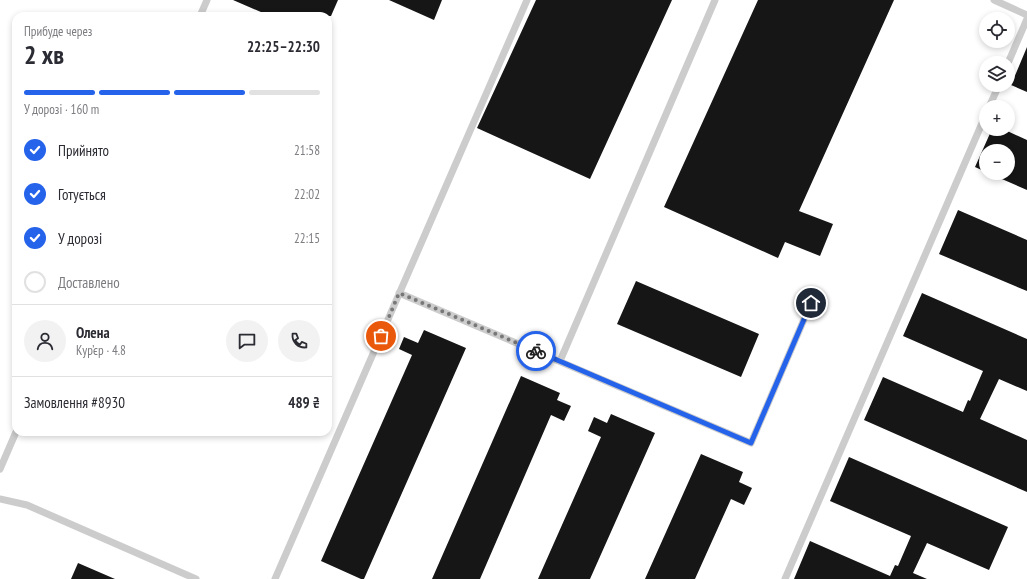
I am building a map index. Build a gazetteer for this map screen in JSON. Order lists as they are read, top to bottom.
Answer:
{
  "page": {
    "map_buttons": ["+", "−"],
    "heading": ["2 хв", "Прибуде через", "22:25–22:30"],
    "panel": [
      "Олена",
      "Кур’єр · 4.8",
      "Замовлення #8930",
      "489 ₴"
    ],
    "bar": "У дорозі · 160 m",
    "list": [
      ["Прийнято", "21:58"],
      ["Готується", "22:02"],
      ["У дорозі", "22:15"],
      "Доставлено"
    ]
  }
}
